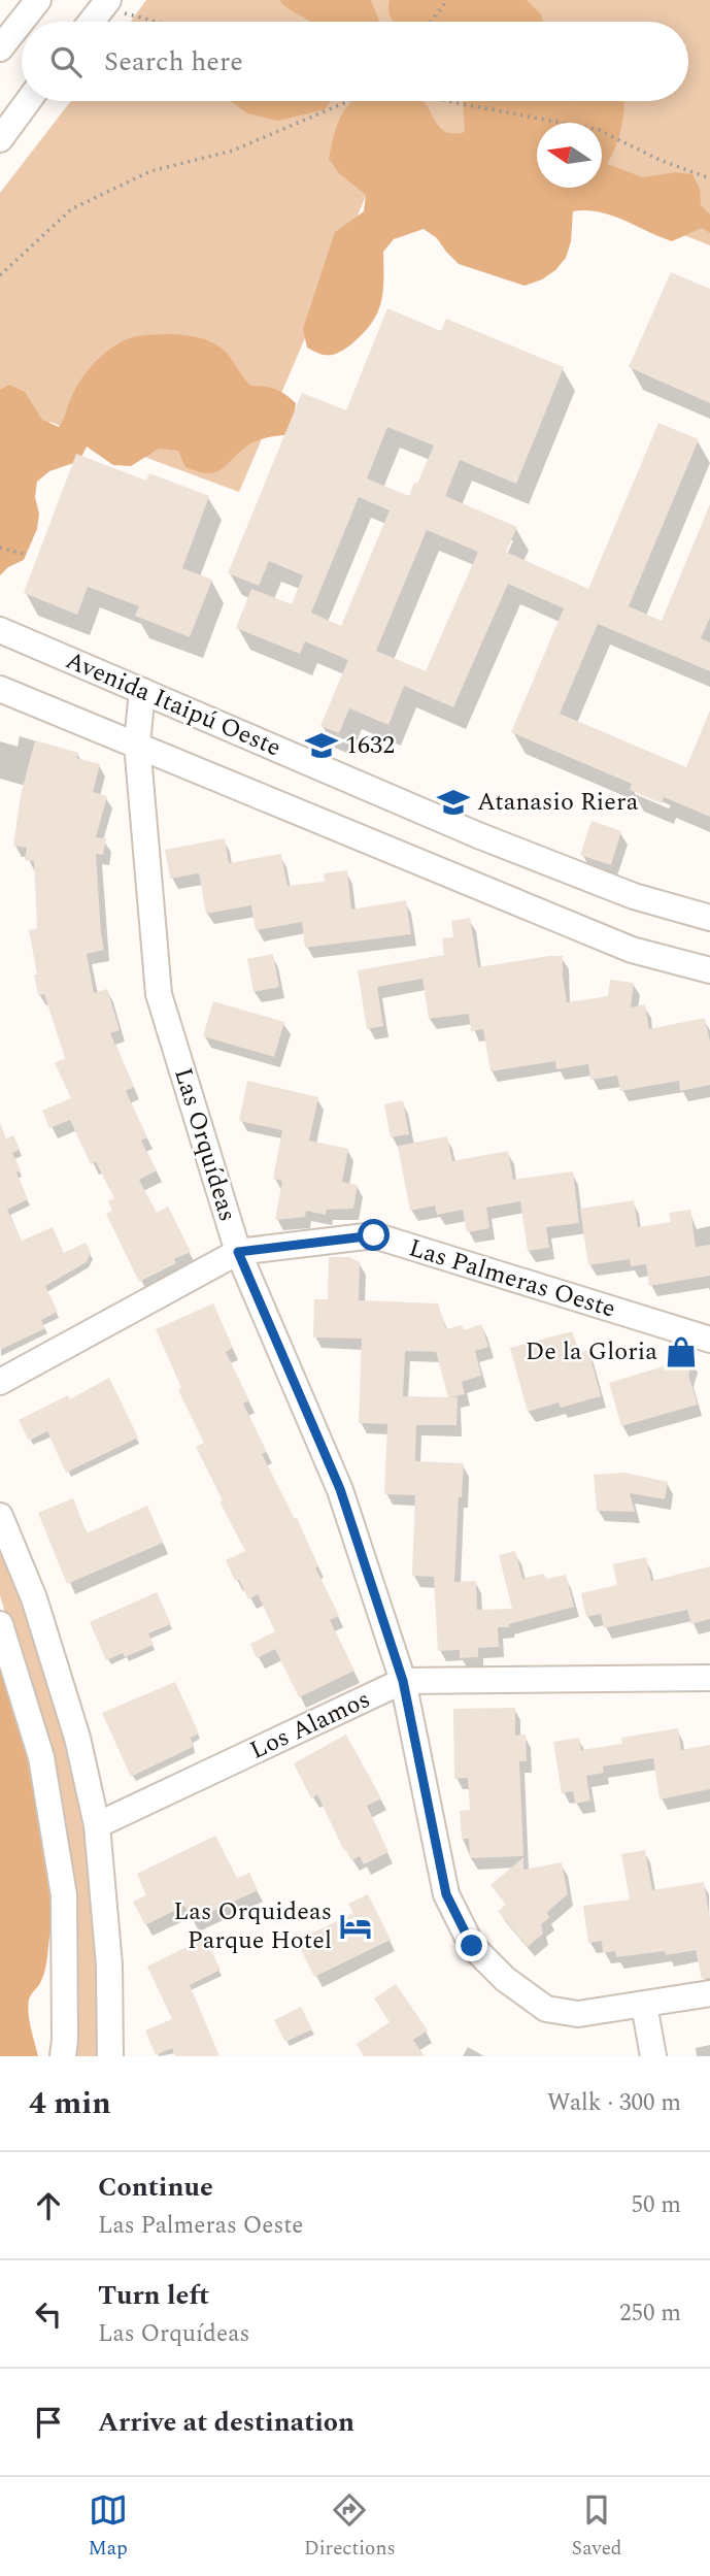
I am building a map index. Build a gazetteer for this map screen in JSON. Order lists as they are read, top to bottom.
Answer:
{
  "streets": {
    "street": [
      "Avenida Itaipú Oeste",
      "Las Orquídeas",
      "Las Palmeras Oeste",
      "Los Alamos"
    ]
  },
  "crossings": [
    ["Avenida Itaipú Oeste", "Las Orquídeas"],
    ["Las Orquídeas", "Las Palmeras Oeste"],
    ["Las Orquídeas", "Los Alamos"]
  ],
  "places": {
    "school or university": ["1632", "Atanasio Riera"],
    "shop": ["De la Gloria"],
    "hotel": ["Las Orquideas Parque Hotel"]
  },
  "north": "left",
  "page": {
    "search": "Search here",
    "heading": ["4 min", "Walk · 300 m"],
    "list": [
      ["Continue", "Las Palmeras Oeste", "50 m"],
      ["Turn left", "Las Orquídeas", "250 m"],
      "Arrive at destination"
    ],
    "nav": ["Map", "Directions", "Saved"]
  }
}
